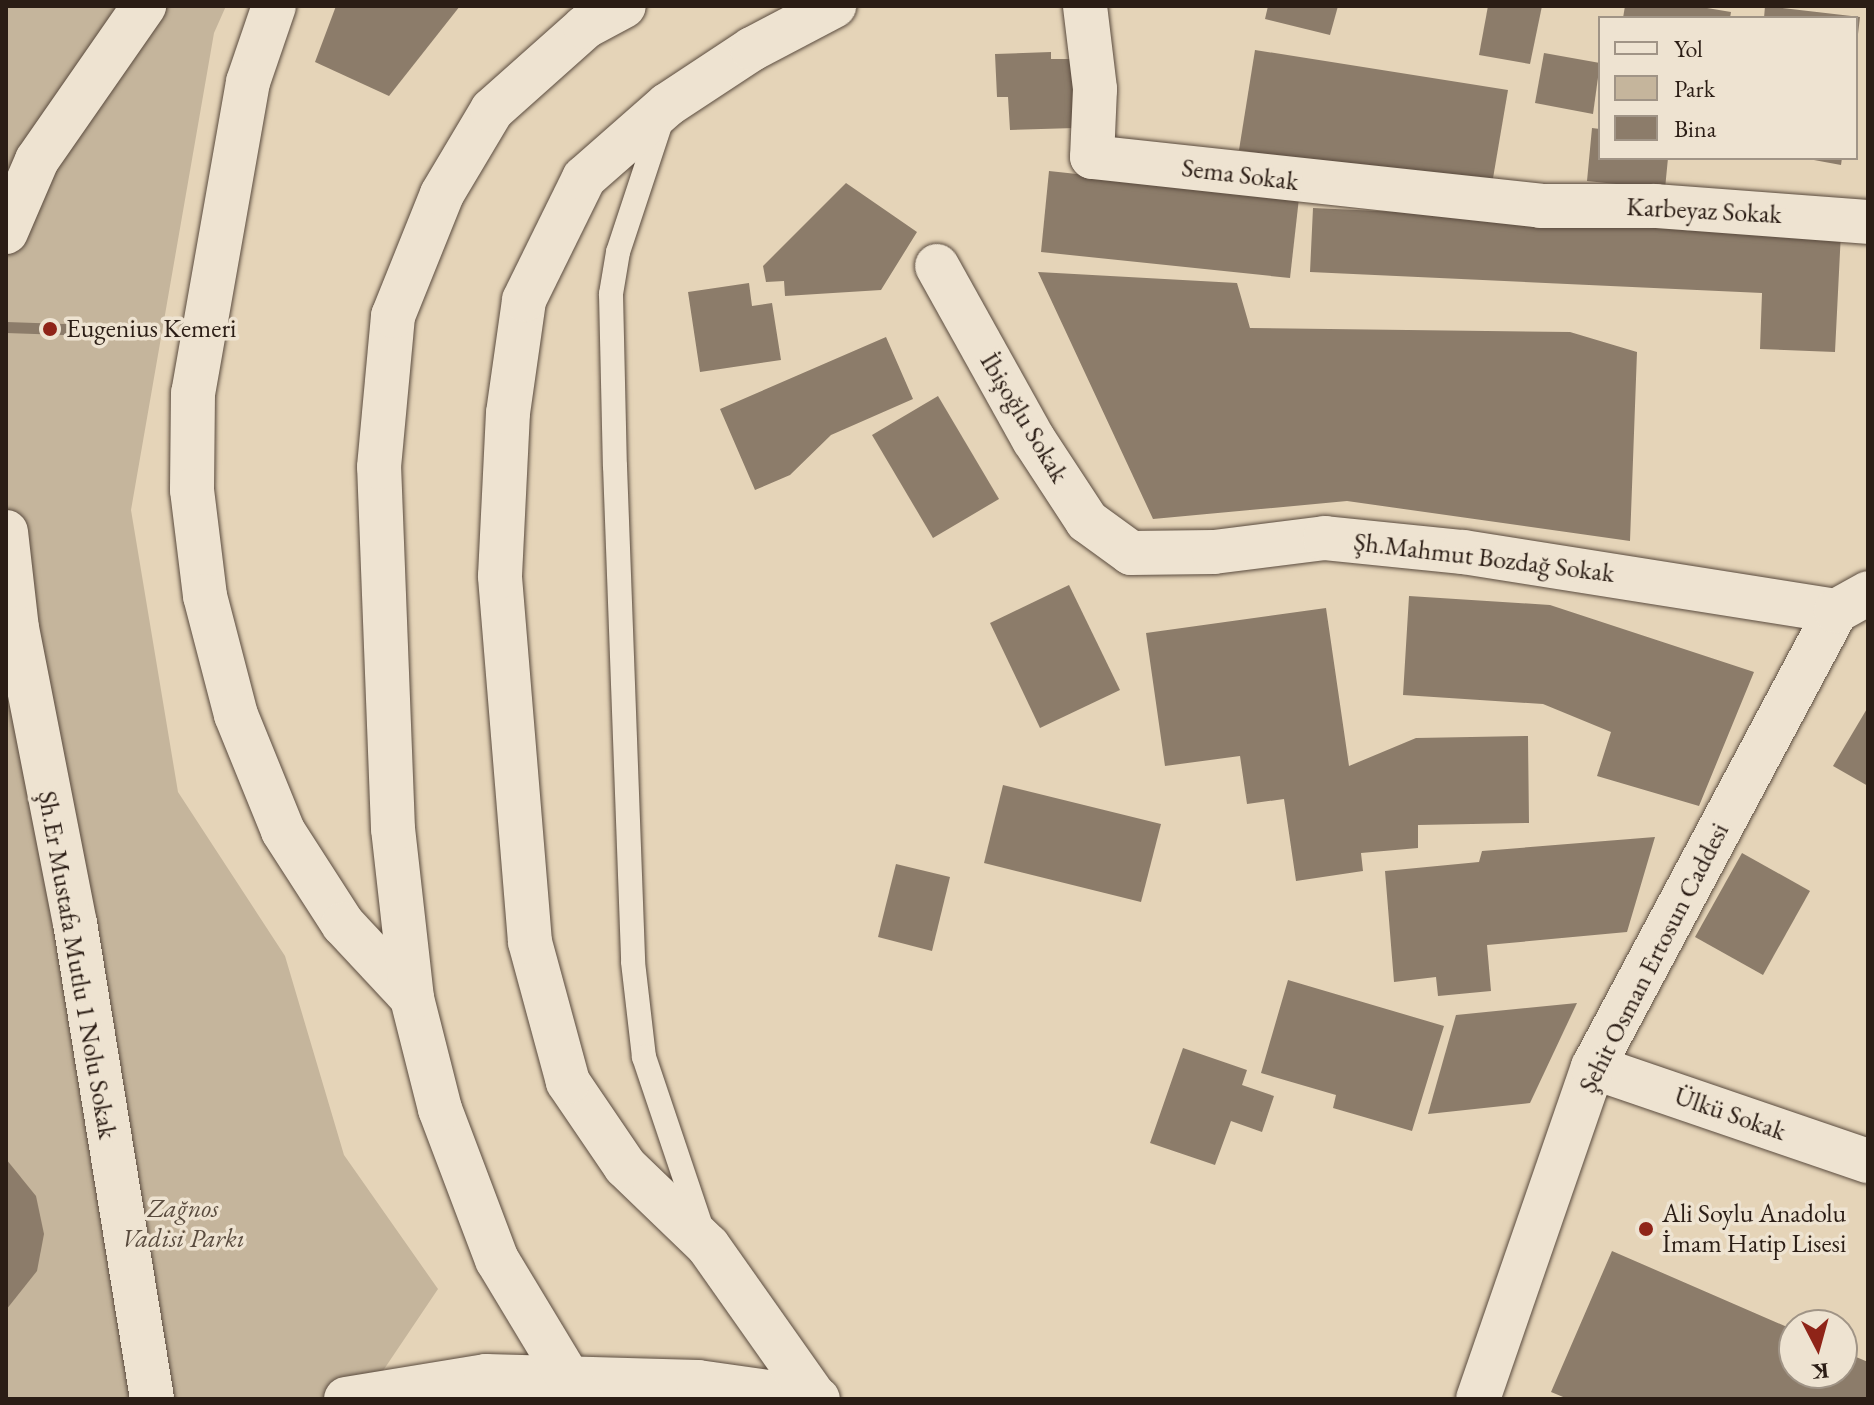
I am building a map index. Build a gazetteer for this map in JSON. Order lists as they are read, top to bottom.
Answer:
{
  "streets": {
    "street": [
      "Sema Sokak",
      "Karbeyaz Sokak",
      "İbişoğlu Sokak",
      "Şh.Mahmut Bozdağ Sokak",
      "Şehit Osman Ertosun Caddesi",
      "Şh.Er Mustafa Mutlu 1 Nolu Sokak",
      "Ülkü Sokak"
    ]
  },
  "crossings": [
    ["Sema Sokak", "Karbeyaz Sokak"],
    ["İbişoğlu Sokak", "Şh.Mahmut Bozdağ Sokak"],
    ["Şh.Mahmut Bozdağ Sokak", "Şehit Osman Ertosun Caddesi"],
    ["Şehit Osman Ertosun Caddesi", "Ülkü Sokak"]
  ],
  "parks": ["Zağnos Vadisi Parkı"],
  "places": ["Eugenius Kemeri", "Ali Soylu Anadolu İmam Hatip Lisesi"],
  "legend": ["Yol", "Park", "Bina"],
  "north": "bottom"
}
